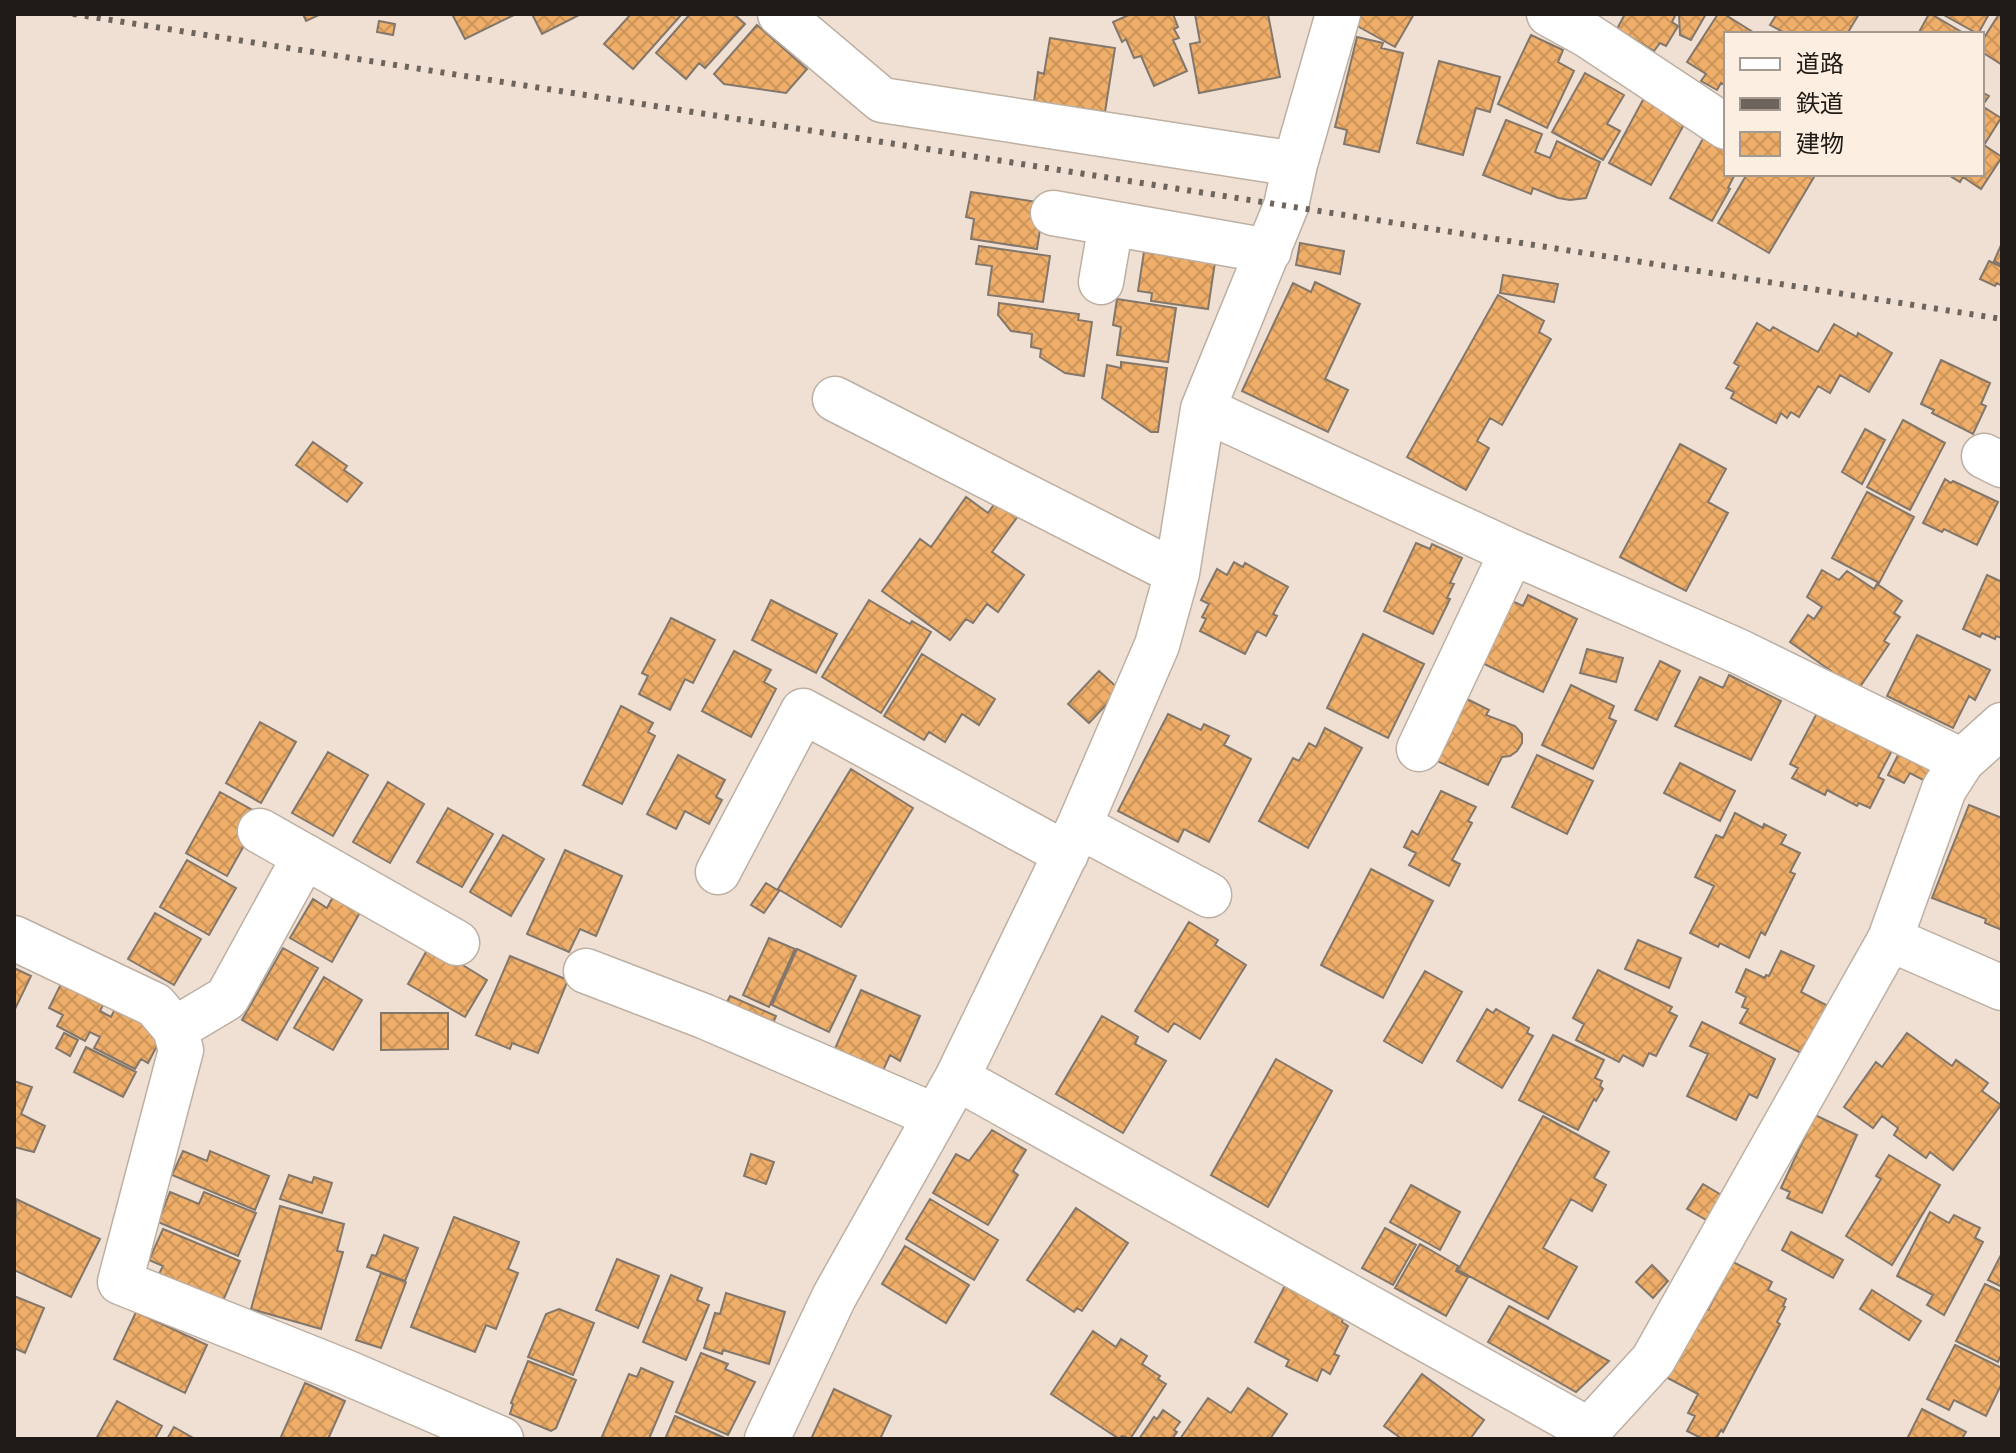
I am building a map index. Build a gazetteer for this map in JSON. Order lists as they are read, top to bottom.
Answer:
{
  "legend": ["道路", "鉄道", "建物"]
}
